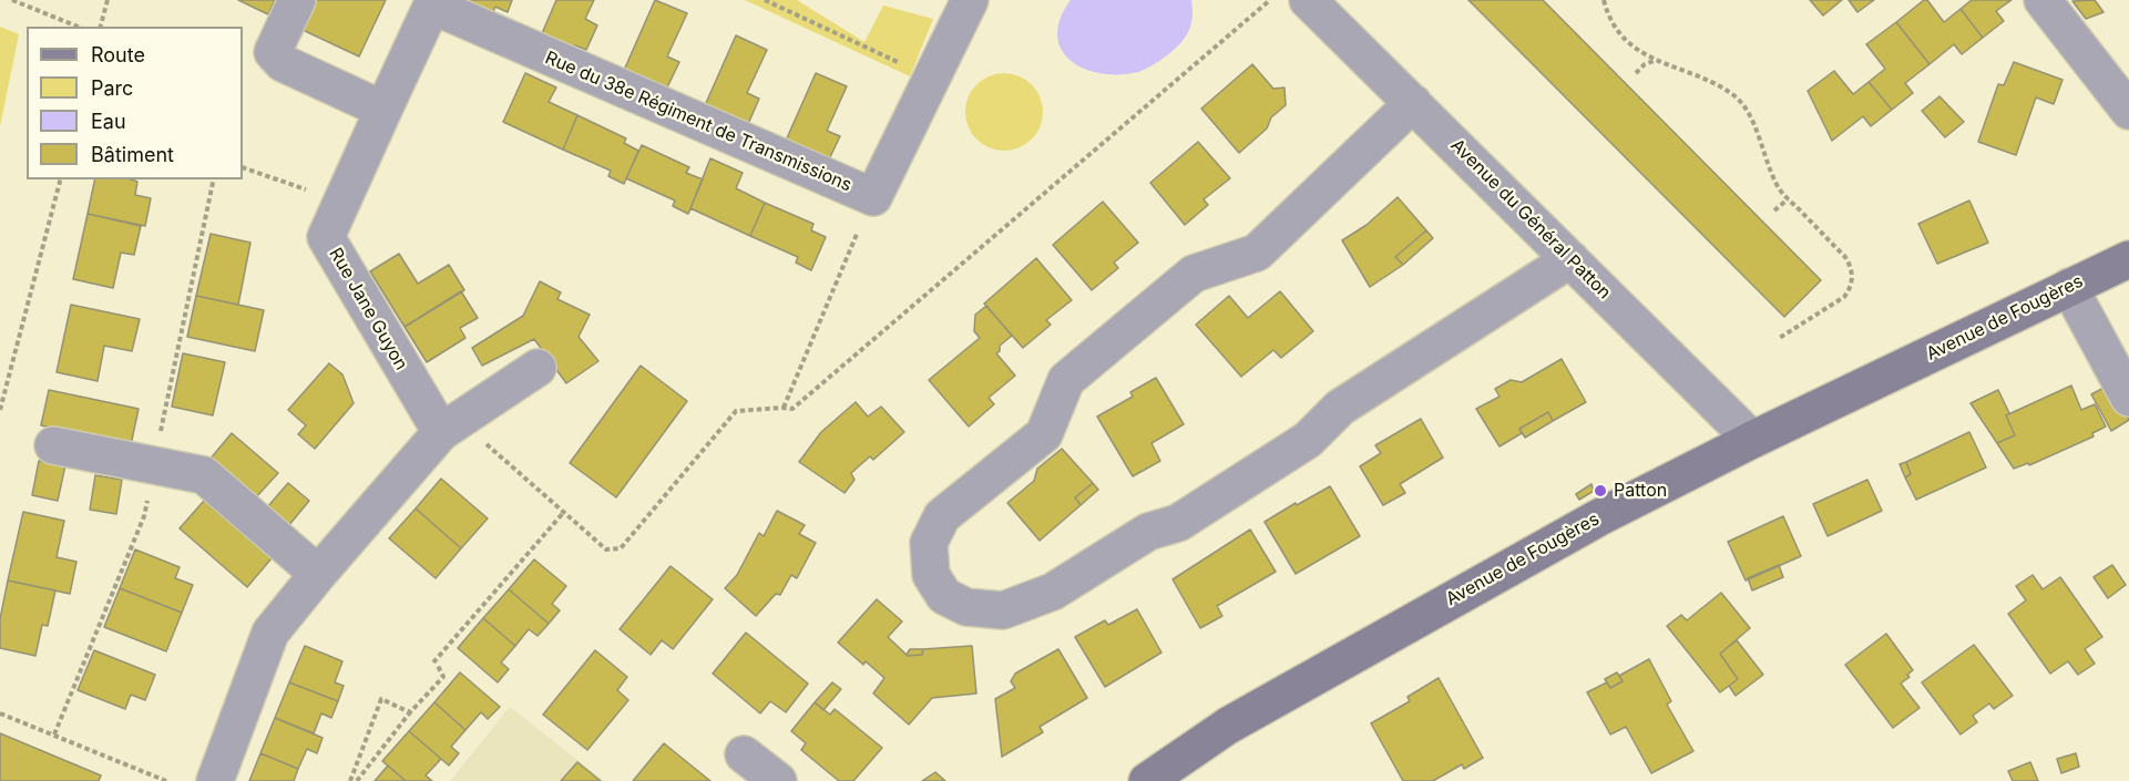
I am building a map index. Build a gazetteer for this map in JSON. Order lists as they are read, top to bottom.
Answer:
{
  "streets": {
    "main road": ["Avenue de Fougères"],
    "street": ["Rue du 38e Régiment de Transmissions", "Avenue du Général Patton", "Rue Jane Guyon"]
  },
  "crossings": [
    ["Rue du 38e Régiment de Transmissions", "Rue Jane Guyon"],
    ["Avenue du Général Patton", "Avenue de Fougères"]
  ],
  "places": ["Patton"],
  "legend": [
    "Route",
    "Parc",
    "Eau",
    "Bâtiment"
  ]
}
